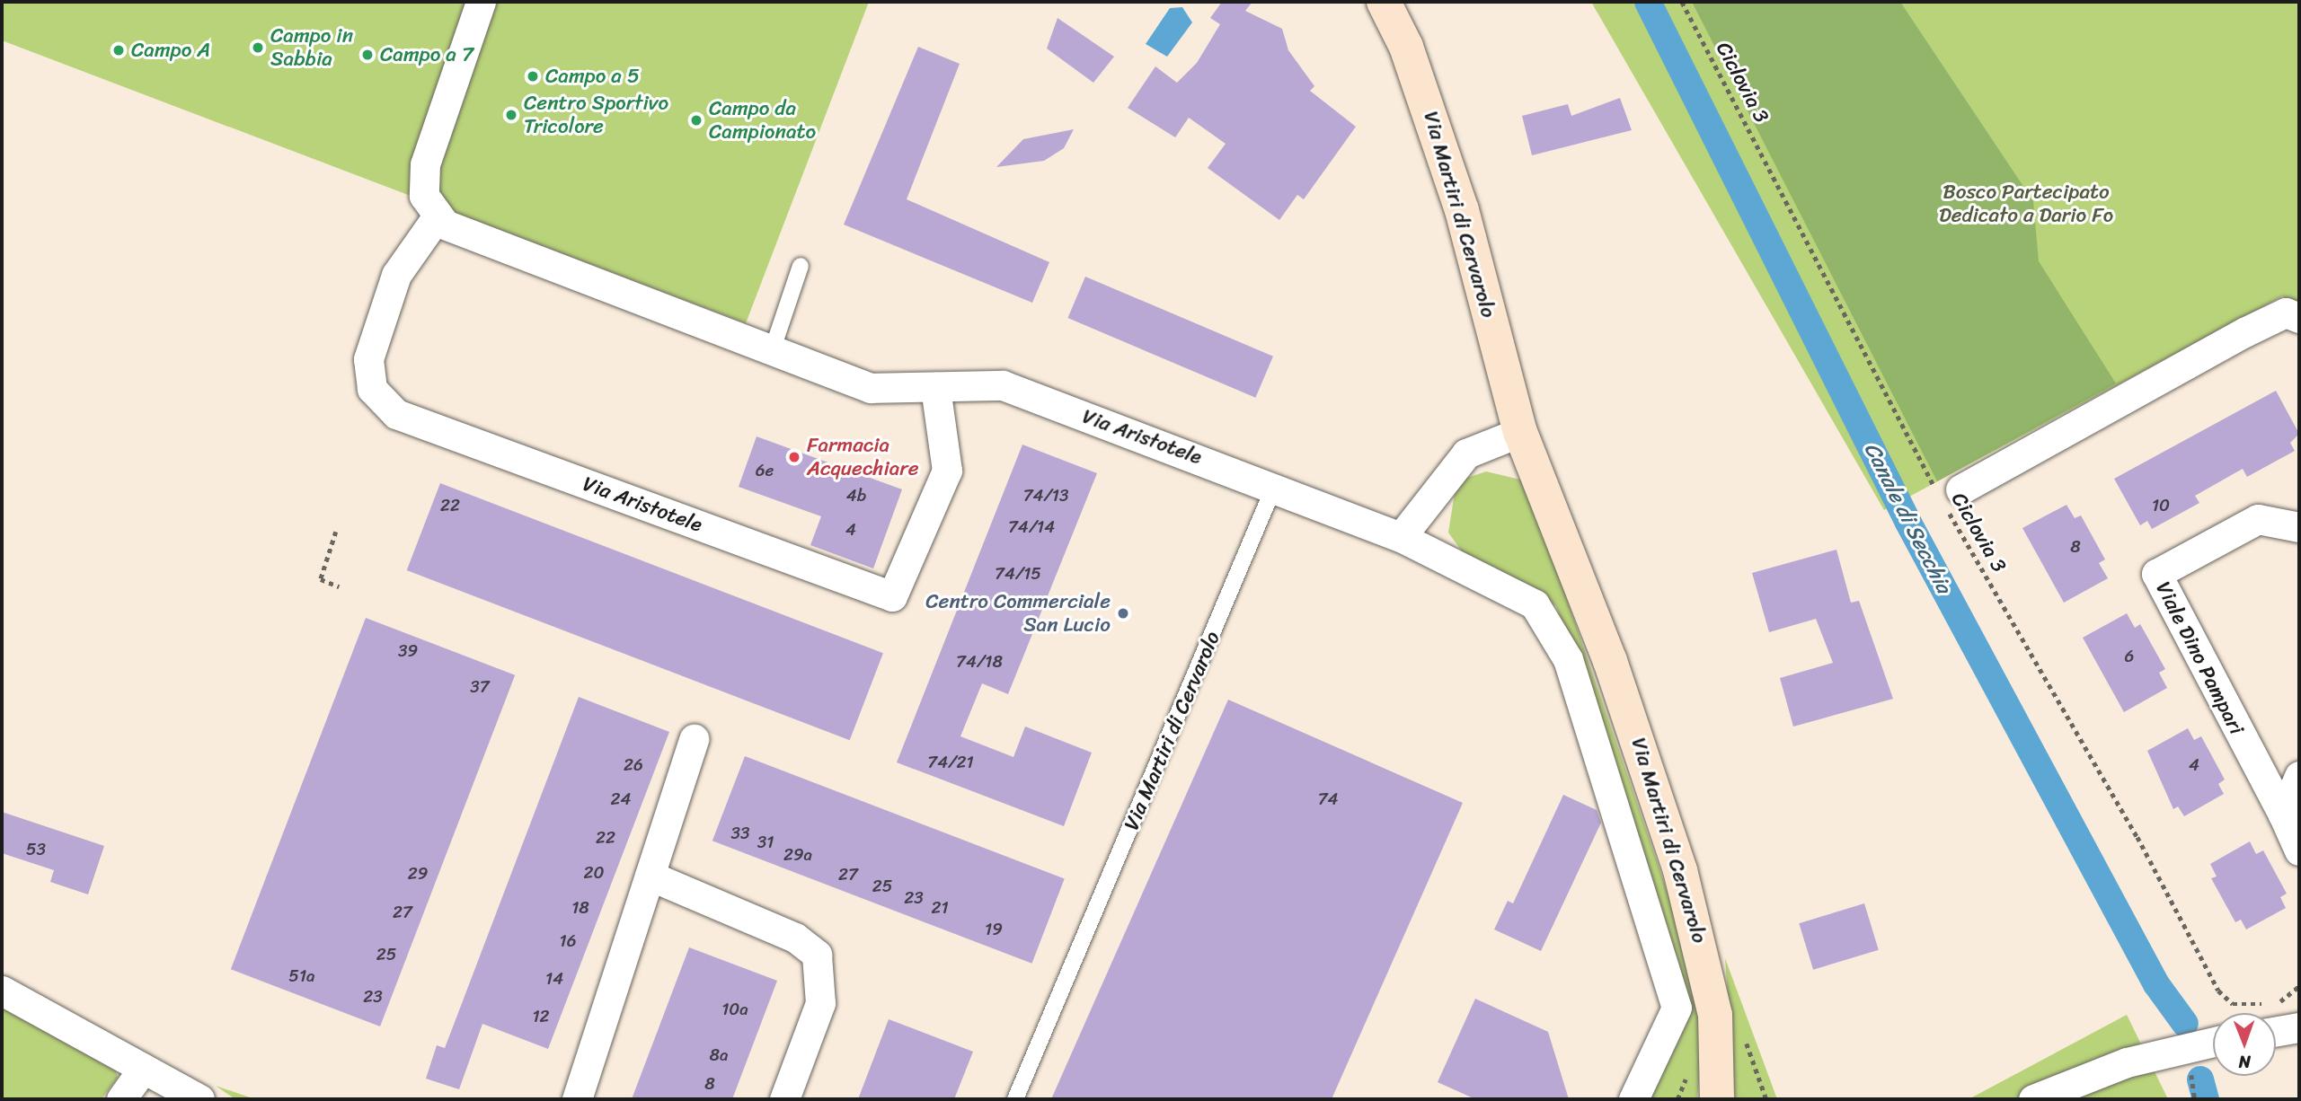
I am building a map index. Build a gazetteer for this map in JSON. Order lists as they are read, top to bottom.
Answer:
{
  "streets": {
    "main road": ["Via Martiri di Cervarolo"],
    "street": ["Via Aristotele", "Viale Dino Pampari"],
    "path": ["Ciclovia 3"]
  },
  "crossings": [
    ["Via Martiri di Cervarolo", "Via Aristotele"]
  ],
  "water": ["Canale di Secchia"],
  "parks": ["Bosco Partecipato Dedicato a Dario Fo"],
  "places": [
    "Campo in Sabbia",
    "Campo A",
    "Campo a 7",
    "Campo a 5",
    "Centro Sportivo Tricolore",
    "Campo da Campionato",
    "Farmacia Acquechiare",
    "Centro Commerciale San Lucio"
  ],
  "house_numbers": [
    "6e",
    "4b",
    "74/13",
    "22",
    "10",
    "74/14",
    "4",
    "8",
    "74/15",
    "39",
    "6",
    "74/18",
    "37",
    "74/21",
    "26",
    "4",
    "24",
    "74",
    "33",
    "22",
    "31",
    "53",
    "29a",
    "20",
    "29",
    "27",
    "25",
    "23",
    "18",
    "21",
    "27",
    "19",
    "16",
    "25",
    "51a",
    "14",
    "23",
    "10a",
    "12",
    "8a",
    "8"
  ],
  "north": "bottom"
}
